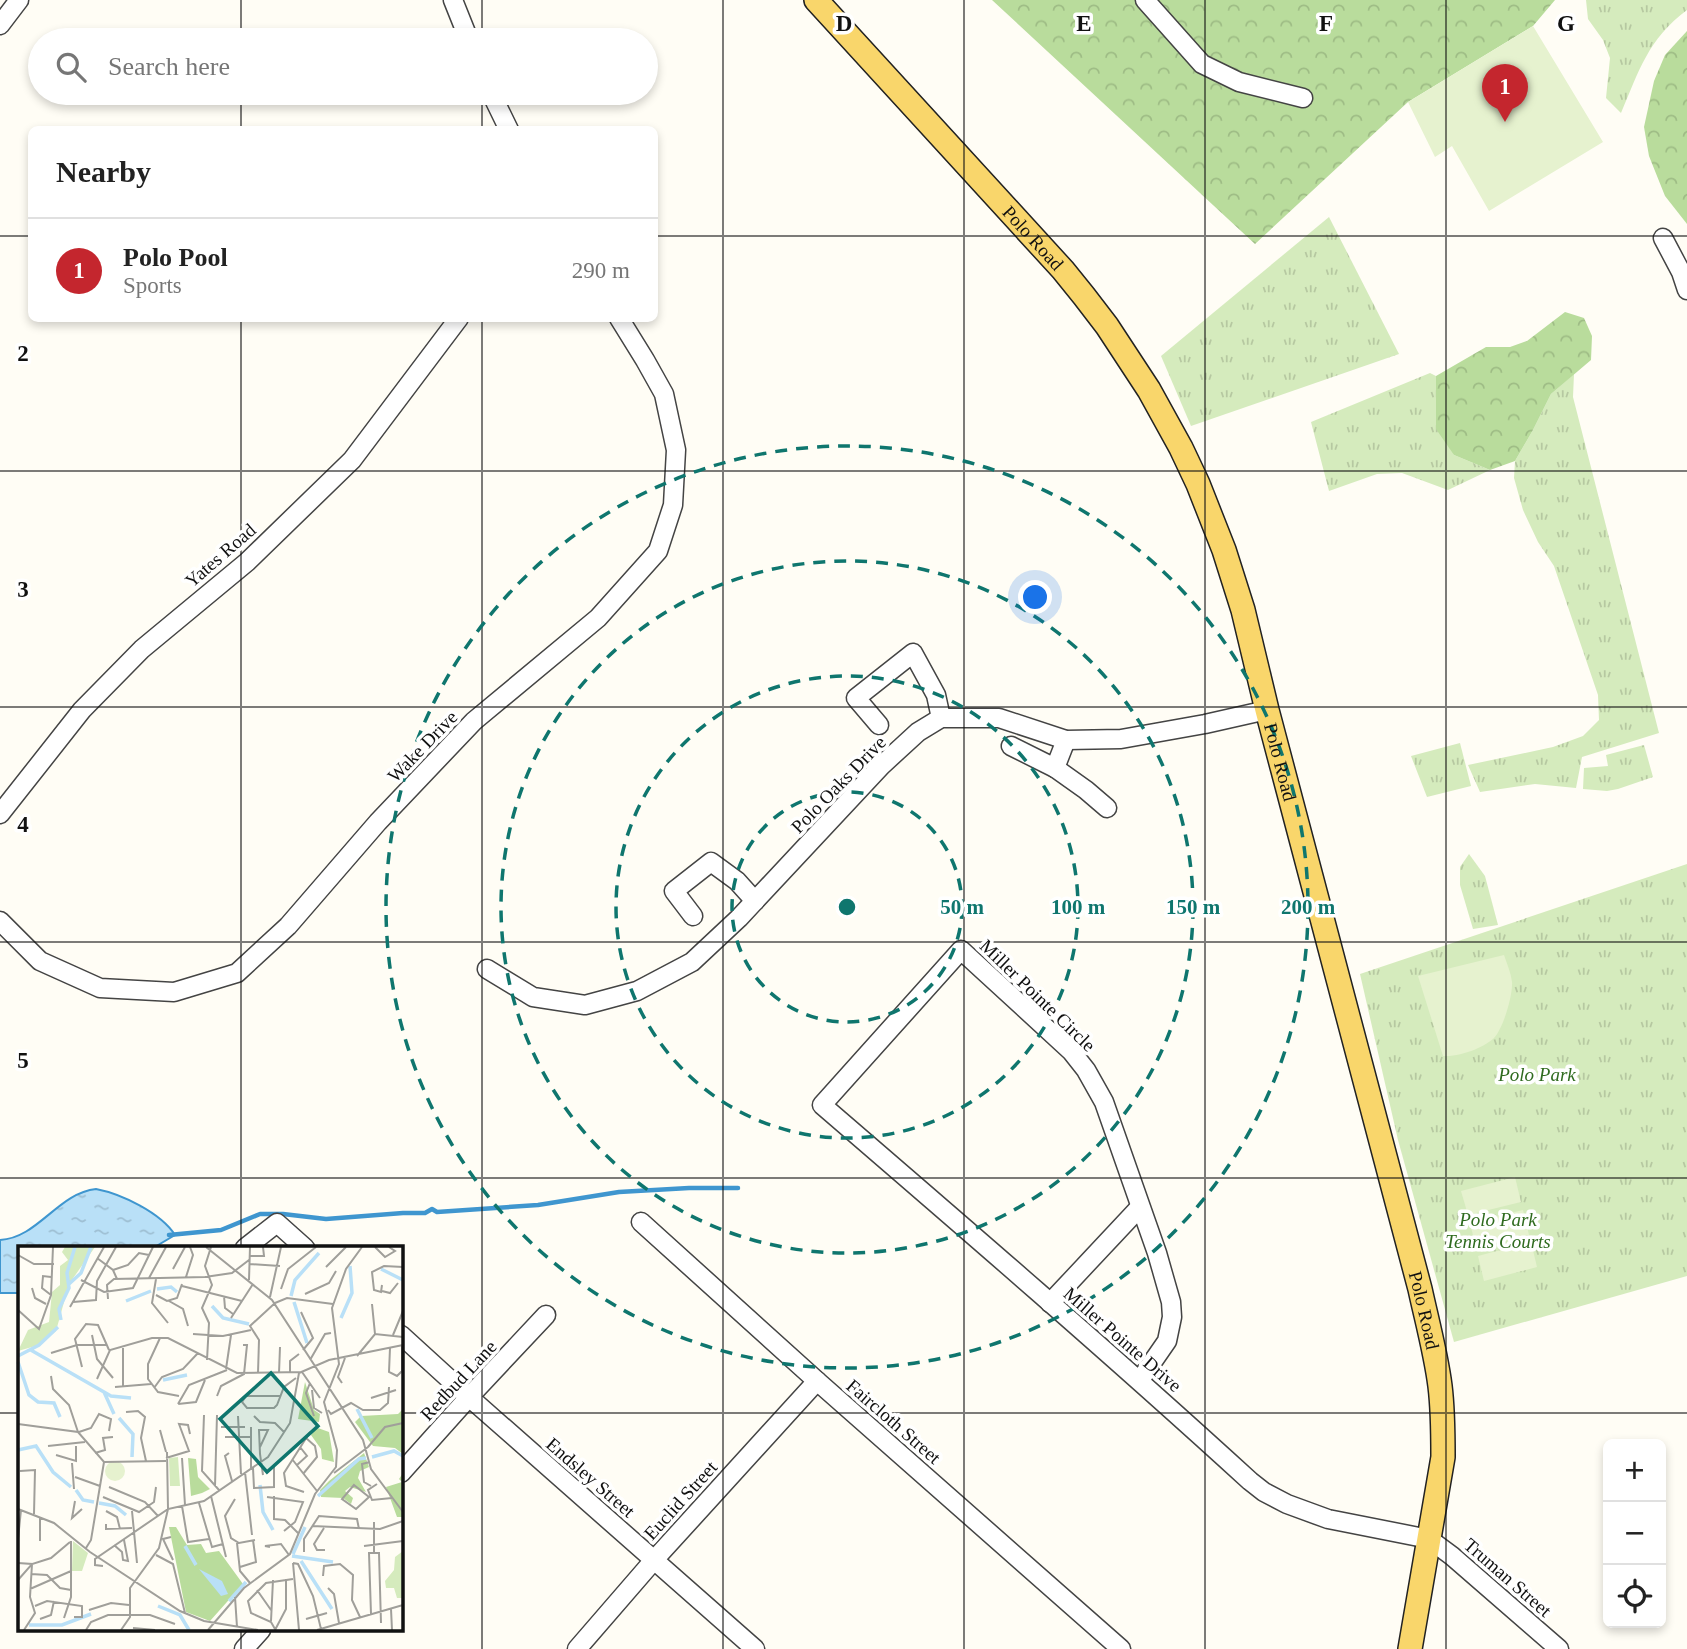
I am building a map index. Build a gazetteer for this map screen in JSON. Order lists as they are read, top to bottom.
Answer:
{
  "streets": {
    "main road": ["Polo Road"],
    "street": [
      "Yates Road",
      "Wake Drive",
      "Polo Oaks Drive",
      "Miller Pointe Circle",
      "Miller Pointe Drive",
      "Redbud Lane",
      "Faircloth Street",
      "Endsley Street",
      "Euclid Street",
      "Truman Street"
    ]
  },
  "crossings": [
    ["Polo Road", "Miller Pointe Drive"],
    ["Polo Road", "Truman Street"],
    ["Miller Pointe Circle", "Miller Pointe Drive"],
    ["Miller Pointe Drive", "Truman Street"],
    ["Redbud Lane", "Endsley Street"],
    ["Faircloth Street", "Euclid Street"],
    ["Endsley Street", "Euclid Street"]
  ],
  "parks": ["Polo Park", "Polo Park Tennis Courts"],
  "page": {
    "search": "Search here",
    "pins": "1",
    "heading": "Nearby",
    "list": [
      {
        "mark": "1",
        "name": "Polo Pool",
        "note": "Sports",
        "value": "290 m"
      }
    ],
    "map_buttons": ["+", "−"]
  },
  "grid": {
    "columns": [
      "D",
      "E",
      "F",
      "G"
    ],
    "rows": [
      "2",
      "3",
      "4",
      "5"
    ]
  },
  "rings": [
    "50 m",
    "100 m",
    "150 m",
    "200 m"
  ]
}
